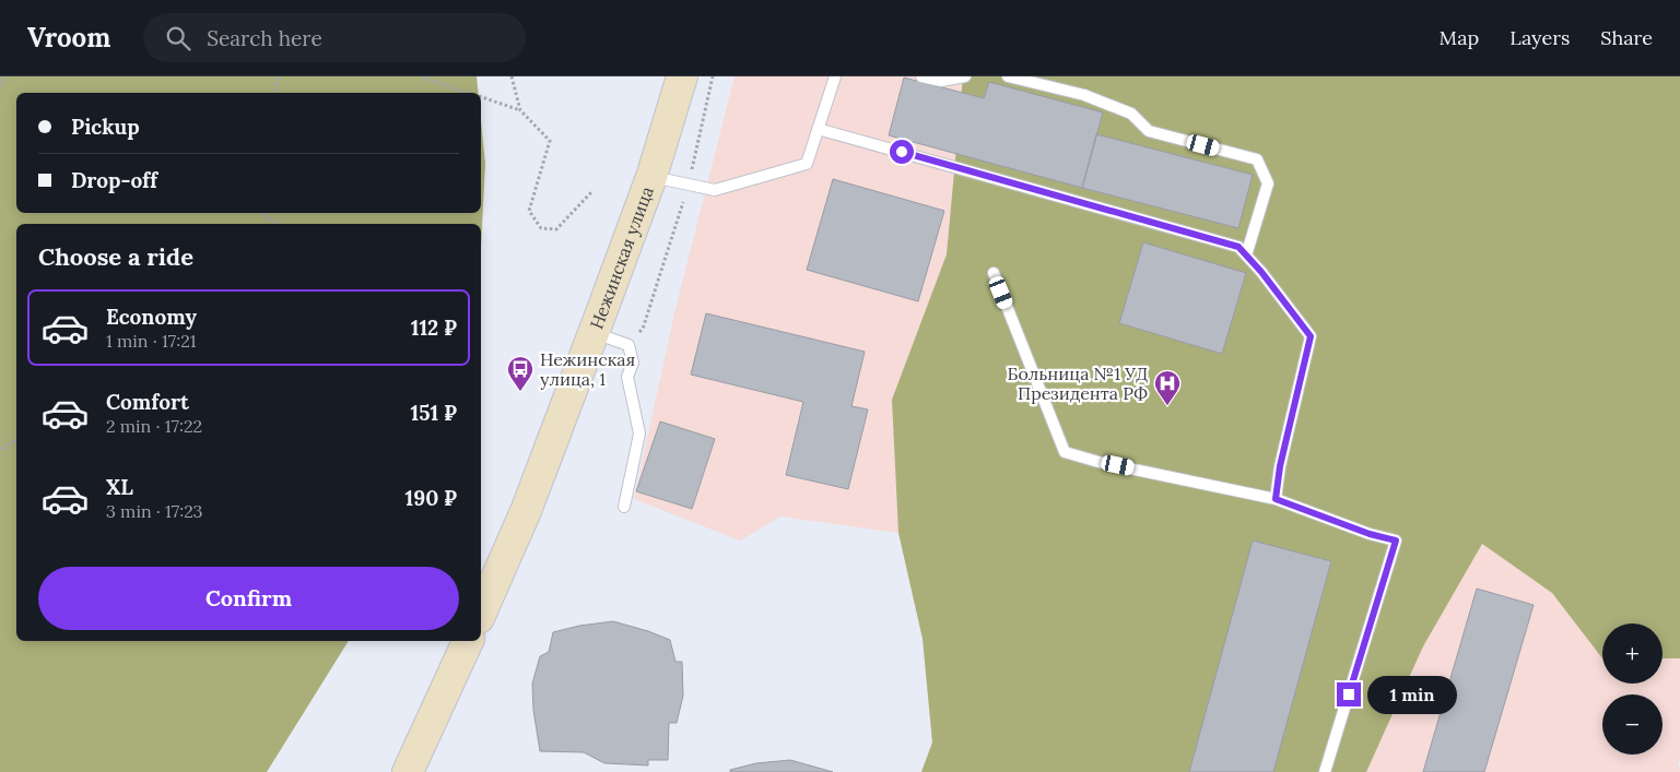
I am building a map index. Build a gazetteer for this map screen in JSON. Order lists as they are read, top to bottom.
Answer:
{
  "streets": {
    "street": ["Нежинская улица"]
  },
  "places": {
    "bus stop": ["Нежинская улица, 1"],
    "hospital": ["Больница №1 УД Президента РФ"]
  },
  "page": {
    "header": "Vroom",
    "search": "Search here",
    "nav": ["Map", "Layers", "Share"],
    "banner": ["Pickup", "Drop-off"],
    "heading": "Choose a ride",
    "list": [
      {
        "name": "Economy",
        "note": "1 min · 17:21",
        "value": "112 ₽"
      },
      {
        "name": "Comfort",
        "note": "2 min · 17:22",
        "value": "151 ₽"
      },
      {
        "name": "XL",
        "note": "3 min · 17:23",
        "value": "190 ₽"
      }
    ],
    "buttons": "Confirm",
    "map_buttons": ["+", "−"],
    "bubble": "1 min"
  }
}
